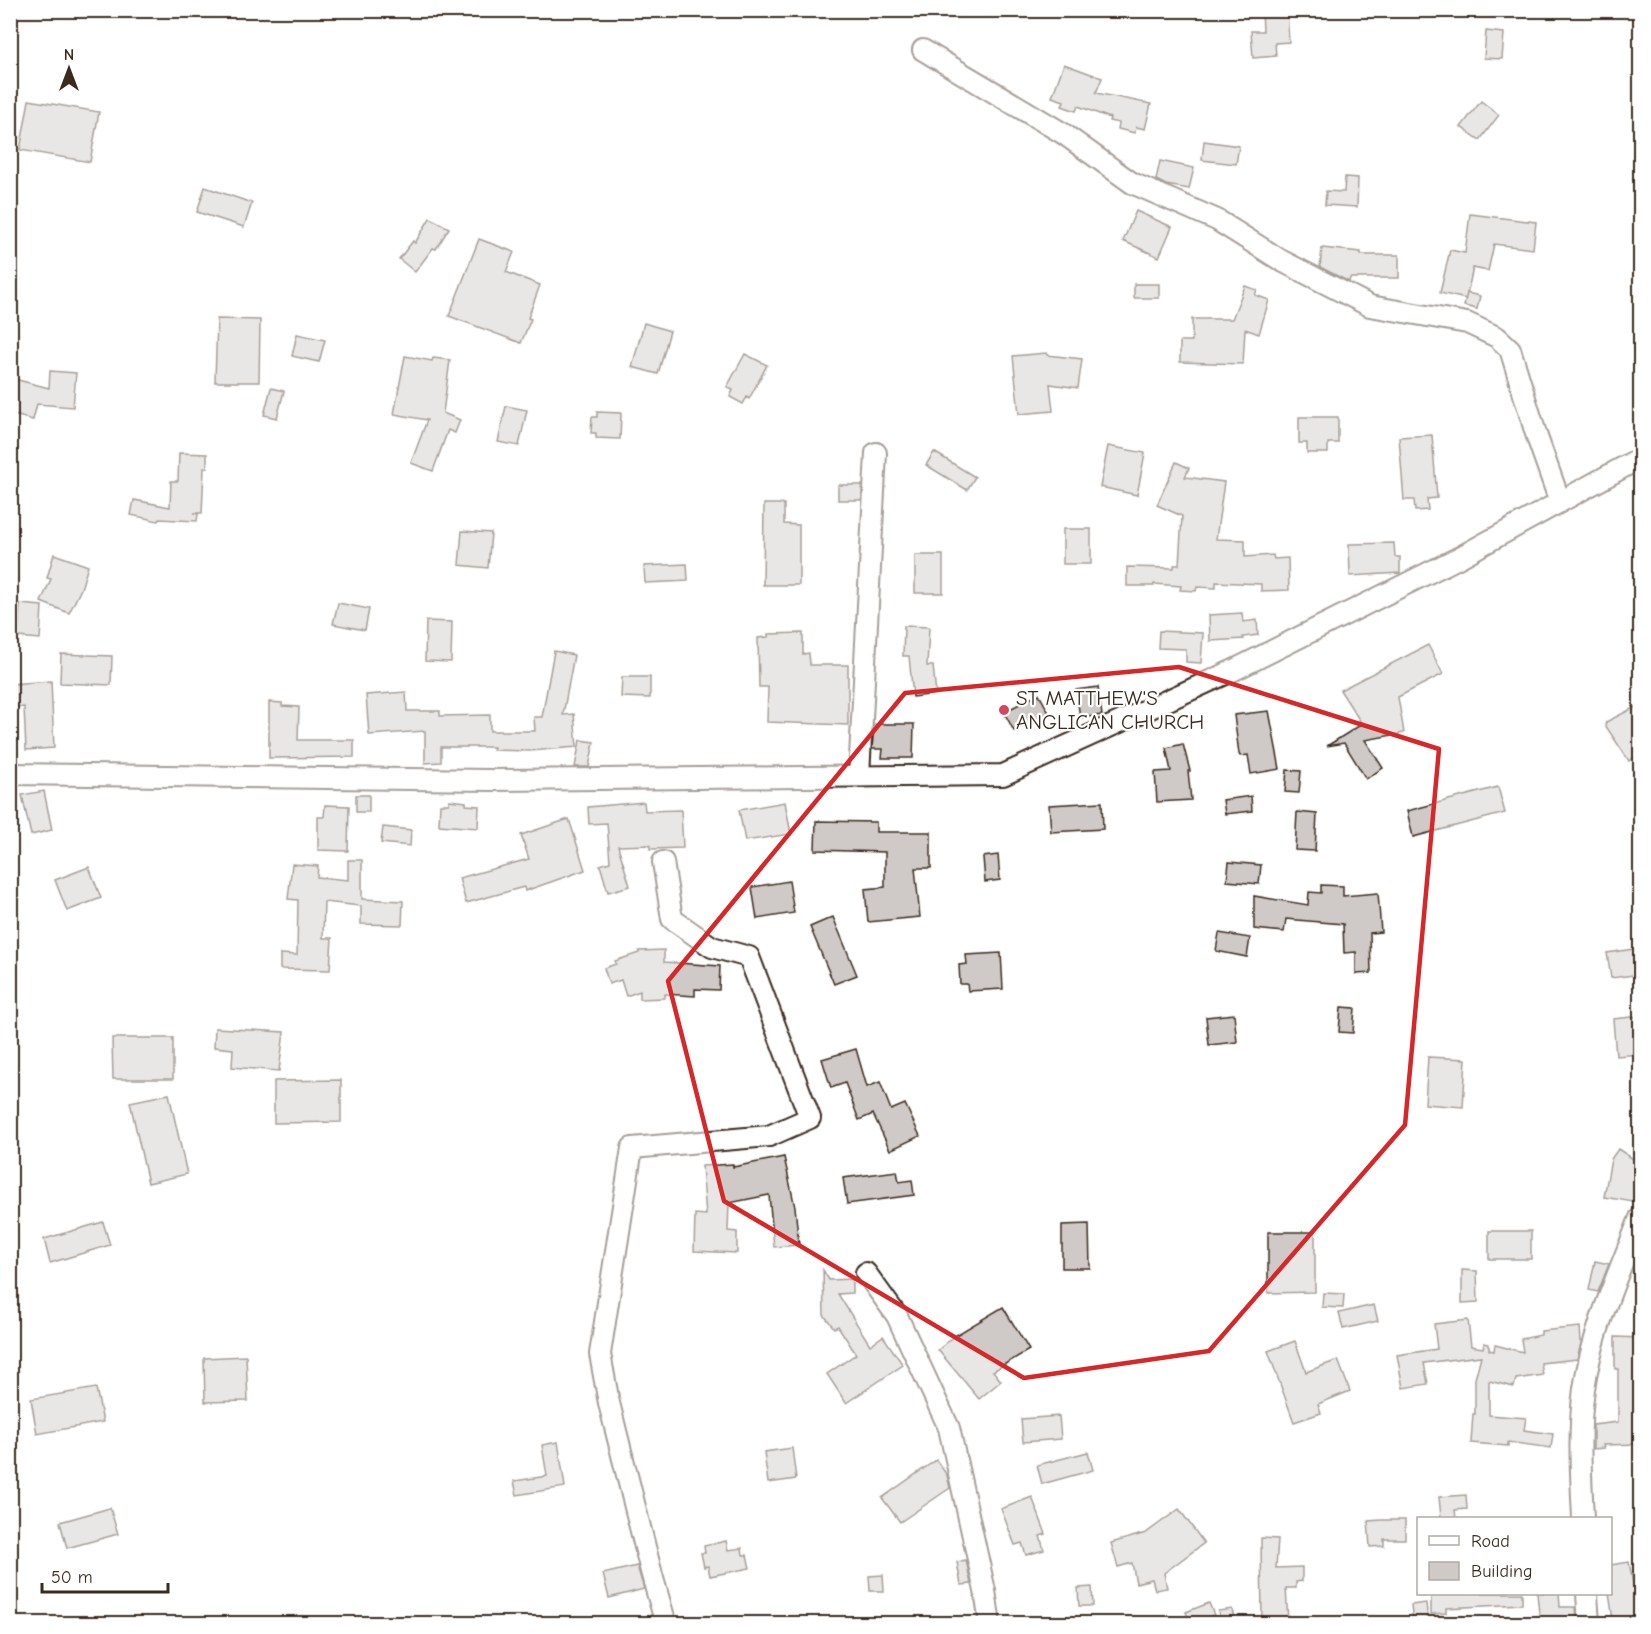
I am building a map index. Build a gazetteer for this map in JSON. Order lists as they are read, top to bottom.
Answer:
{
  "places": ["ST MATTHEW'S ANGLICAN CHURCH"],
  "legend": ["Road", "Building"],
  "scale_bar": "50 m",
  "north": "top"
}
